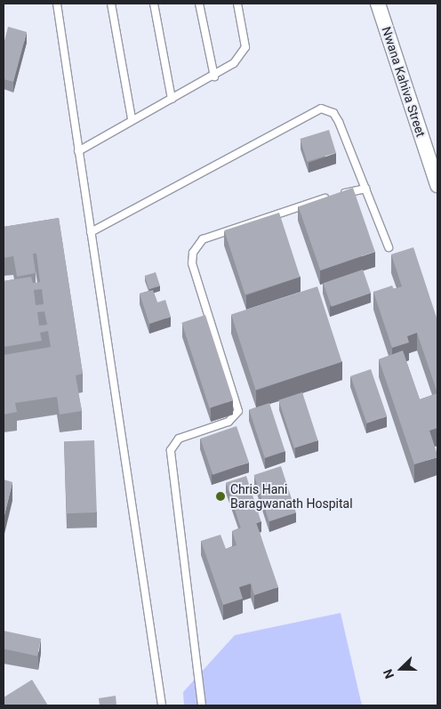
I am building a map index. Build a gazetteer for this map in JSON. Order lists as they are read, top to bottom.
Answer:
{
  "streets": {
    "street": ["Nwana Kahiva Street"]
  },
  "places": ["Chris Hani Baragwanath Hospital"],
  "north": "left"
}
